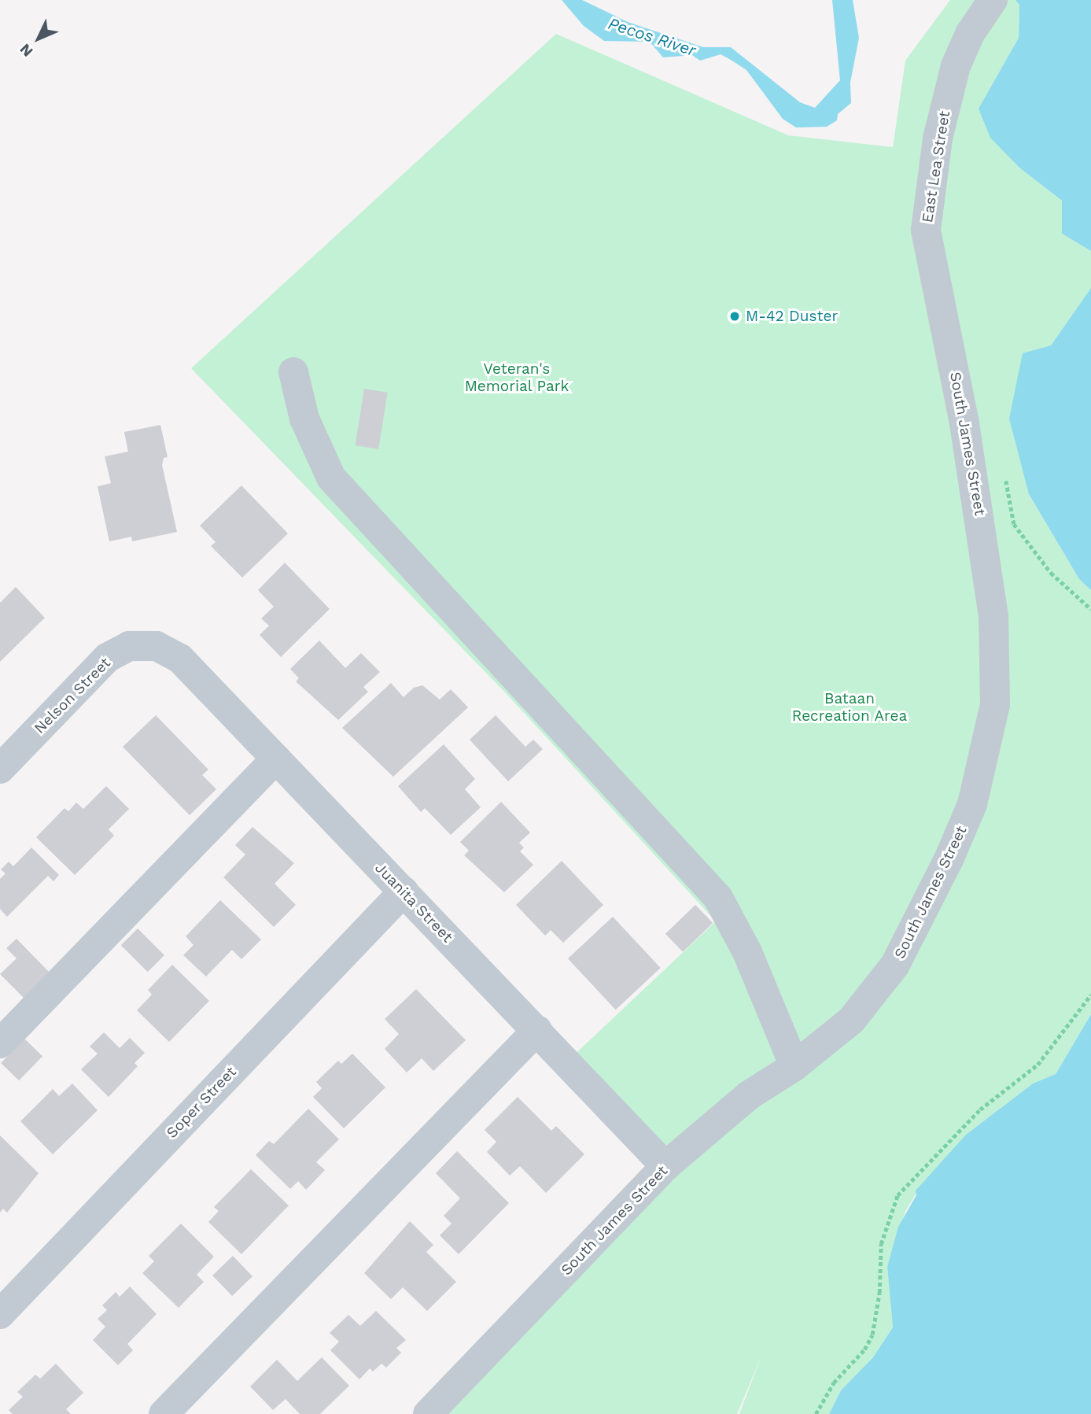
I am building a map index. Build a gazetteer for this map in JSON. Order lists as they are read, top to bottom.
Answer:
{
  "streets": {
    "street": [
      "East Lea Street",
      "South James Street",
      "Nelson Street",
      "Juanita Street",
      "Soper Street"
    ]
  },
  "crossings": [
    ["East Lea Street", "South James Street"],
    ["South James Street", "Juanita Street"],
    ["Nelson Street", "Juanita Street"],
    ["Juanita Street", "Soper Street"]
  ],
  "water": ["Pecos River"],
  "parks": ["Veteran's Memorial Park", "Bataan Recreation Area"],
  "places": ["M-42 Duster"],
  "north": "bottom left"
}
